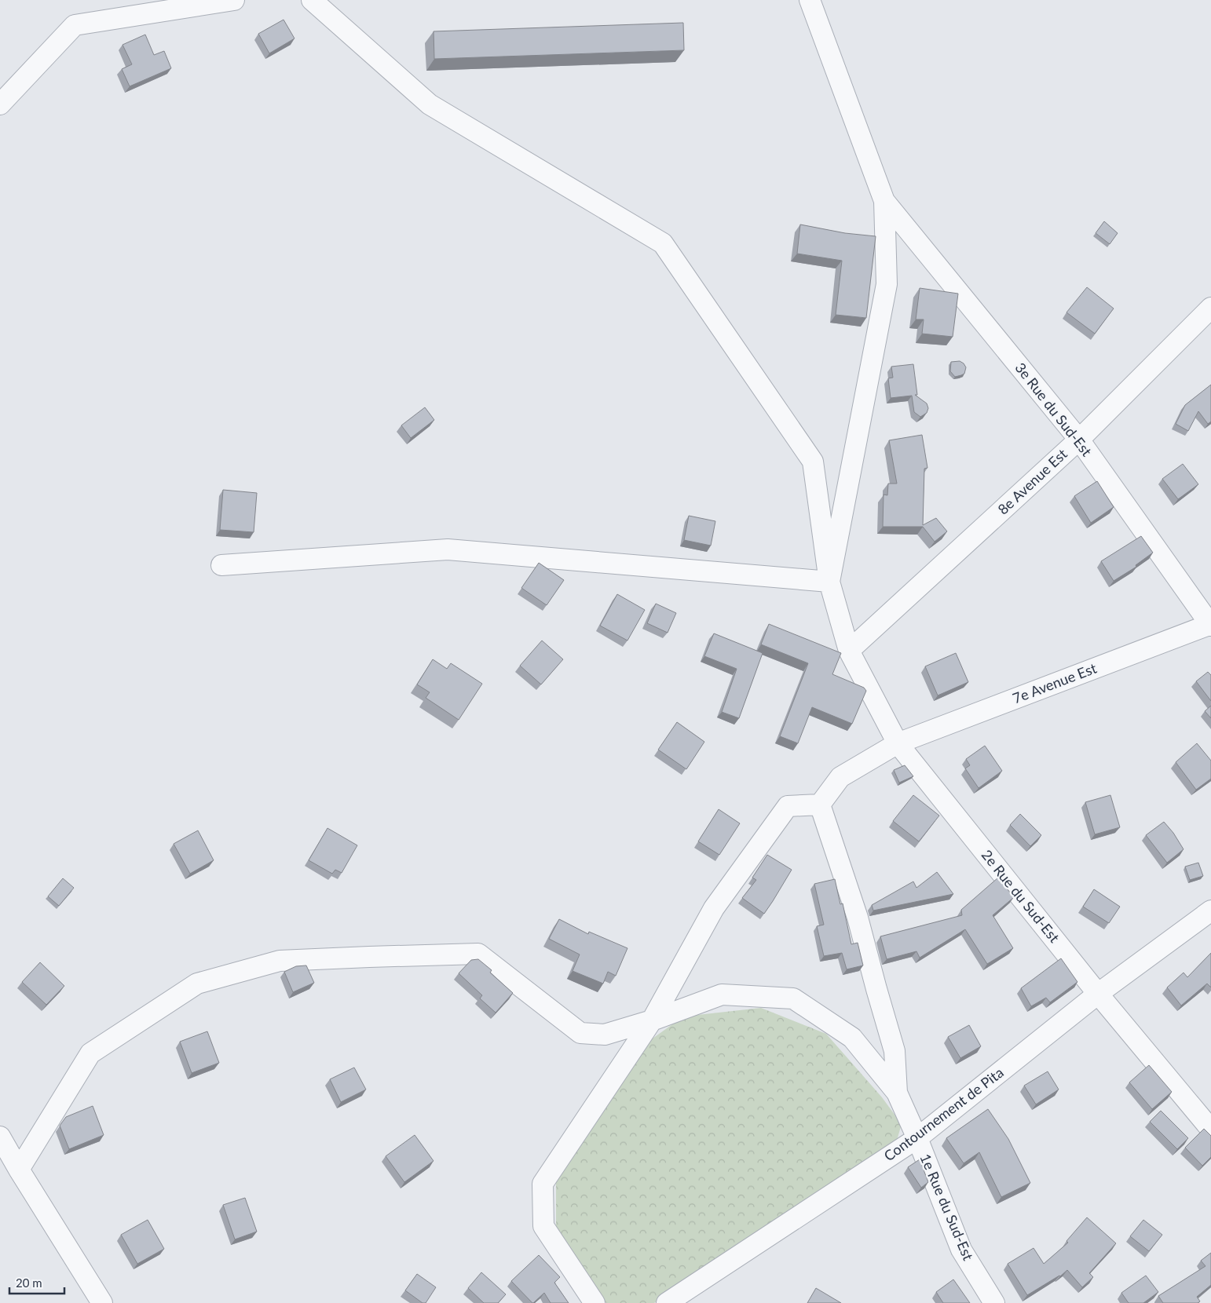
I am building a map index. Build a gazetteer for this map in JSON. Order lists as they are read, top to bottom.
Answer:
{
  "streets": {
    "street": [
      "3e Rue du Sud-Est",
      "8e Avenue Est",
      "7e Avenue Est",
      "2e Rue du Sud-Est",
      "Contournement de Pita",
      "1e Rue du Sud-Est"
    ]
  },
  "crossings": [
    ["3e Rue du Sud-Est", "8e Avenue Est"],
    ["3e Rue du Sud-Est", "7e Avenue Est"],
    ["8e Avenue Est", "2e Rue du Sud-Est"],
    ["7e Avenue Est", "2e Rue du Sud-Est"],
    ["2e Rue du Sud-Est", "Contournement de Pita"],
    ["Contournement de Pita", "1e Rue du Sud-Est"]
  ],
  "scale_bar": "20 m"
}
